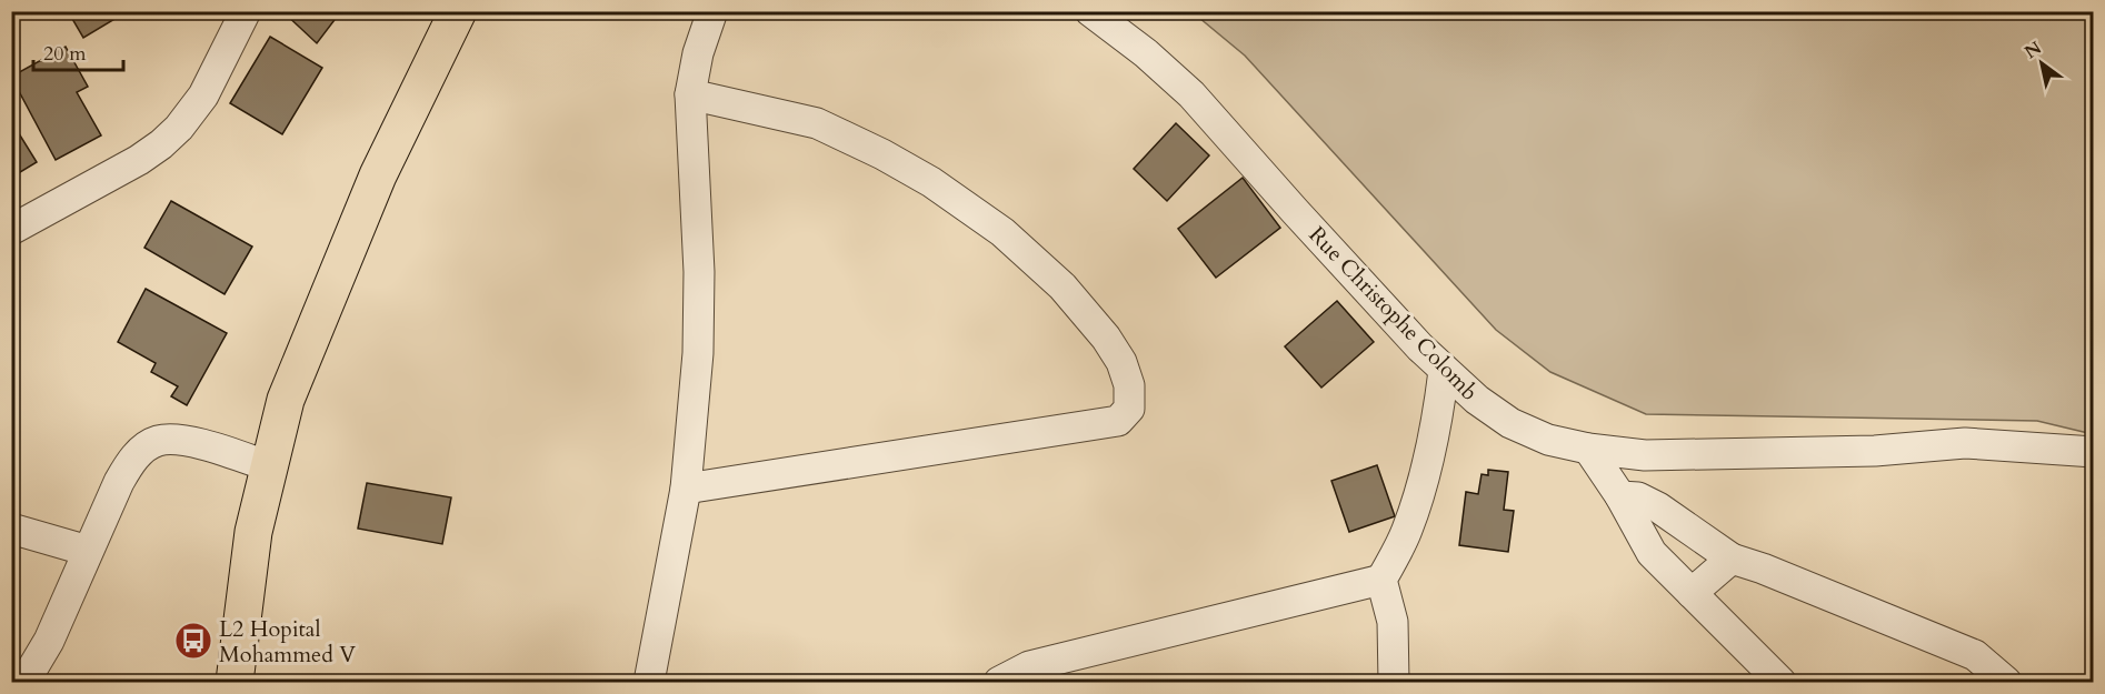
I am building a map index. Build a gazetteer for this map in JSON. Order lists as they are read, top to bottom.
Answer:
{
  "streets": {
    "street": ["Rue Christophe Colomb"]
  },
  "places": {
    "bus stop": ["L2 Hopital Mohammed V"]
  },
  "scale_bar": "20 m",
  "north": "top left"
}
